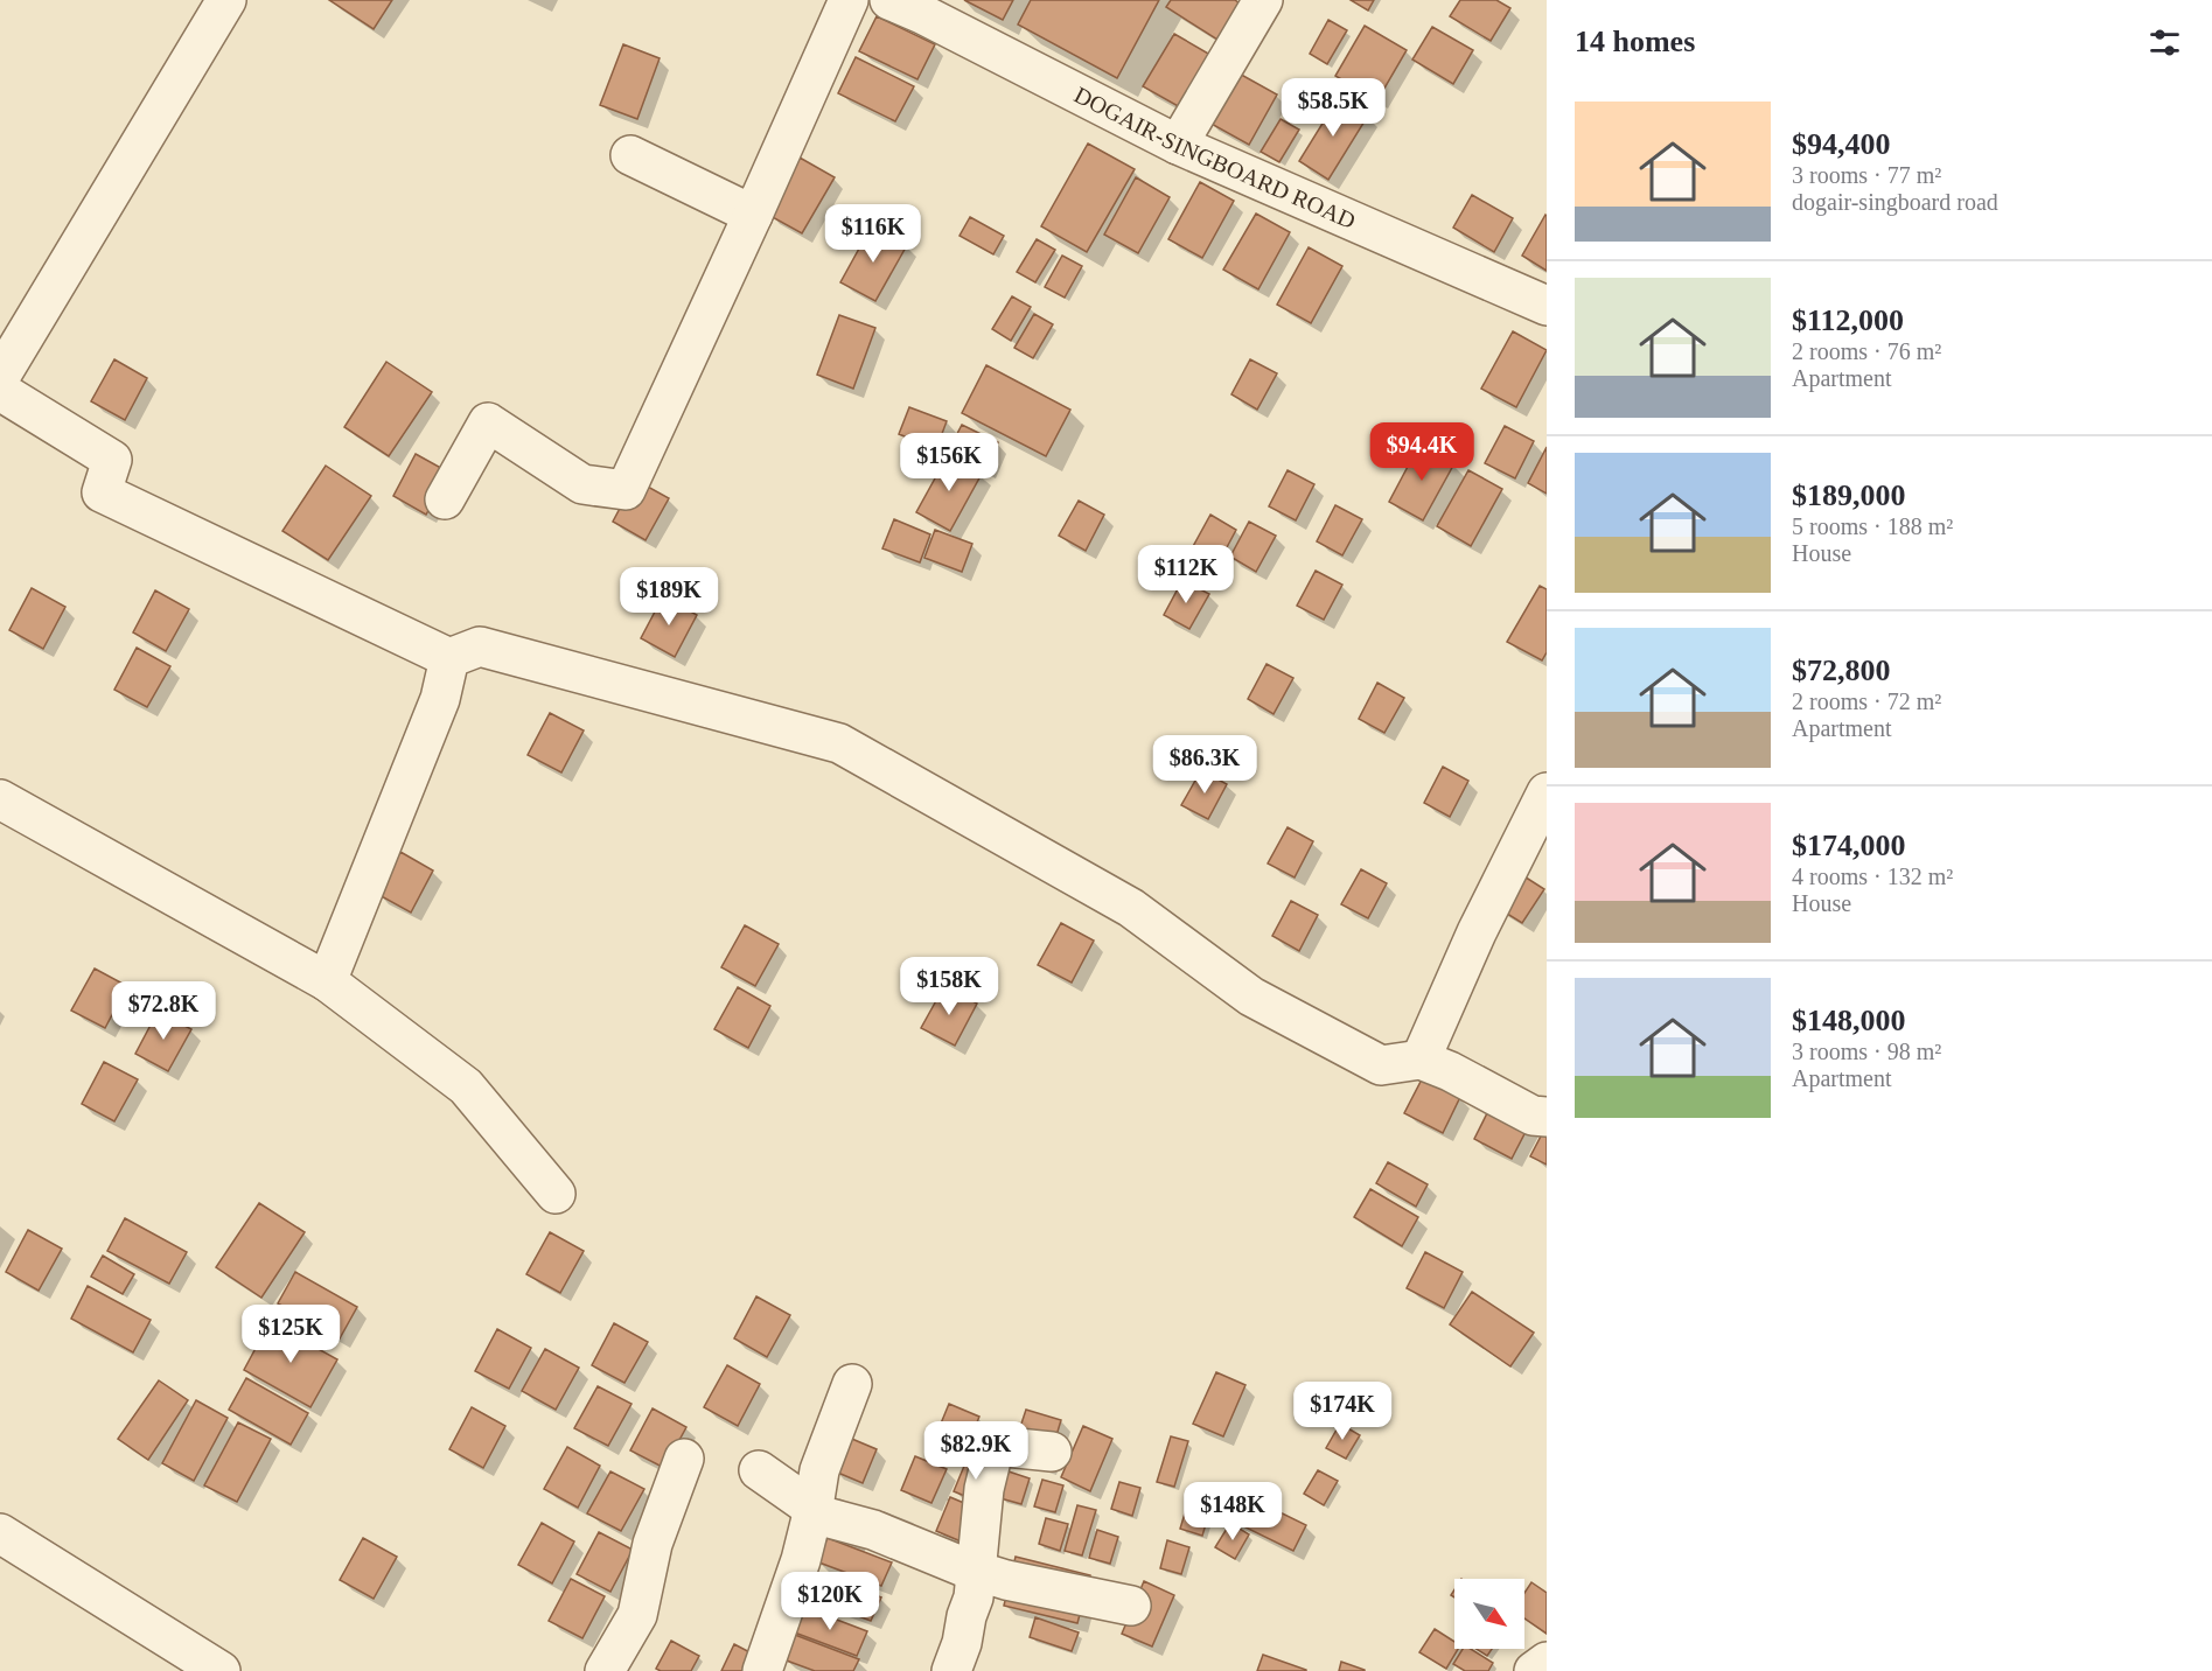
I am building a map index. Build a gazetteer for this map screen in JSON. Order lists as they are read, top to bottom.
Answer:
{
  "streets": {
    "street": ["DOGAIR-SINGBOARD ROAD"]
  },
  "north": "bottom right",
  "page": {
    "heading": "14 homes",
    "price": [
      "$58.5K",
      "$116K",
      "$94.4K",
      "$156K",
      "$112K",
      "$189K",
      "$86.3K",
      "$158K",
      "$72.8K",
      "$125K",
      "$174K",
      "$82.9K",
      "$148K",
      "$120K"
    ],
    "list": [
      {
        "name": "$94,400",
        "note": "3 rooms · 77 m² · dogair-singboard road"
      },
      {
        "name": "$112,000",
        "note": "2 rooms · 76 m² · Apartment"
      },
      {
        "name": "$189,000",
        "note": "5 rooms · 188 m² · House"
      },
      {
        "name": "$72,800",
        "note": "2 rooms · 72 m² · Apartment"
      },
      {
        "name": "$174,000",
        "note": "4 rooms · 132 m² · House"
      },
      {
        "name": "$148,000",
        "note": "3 rooms · 98 m² · Apartment"
      }
    ]
  }
}
